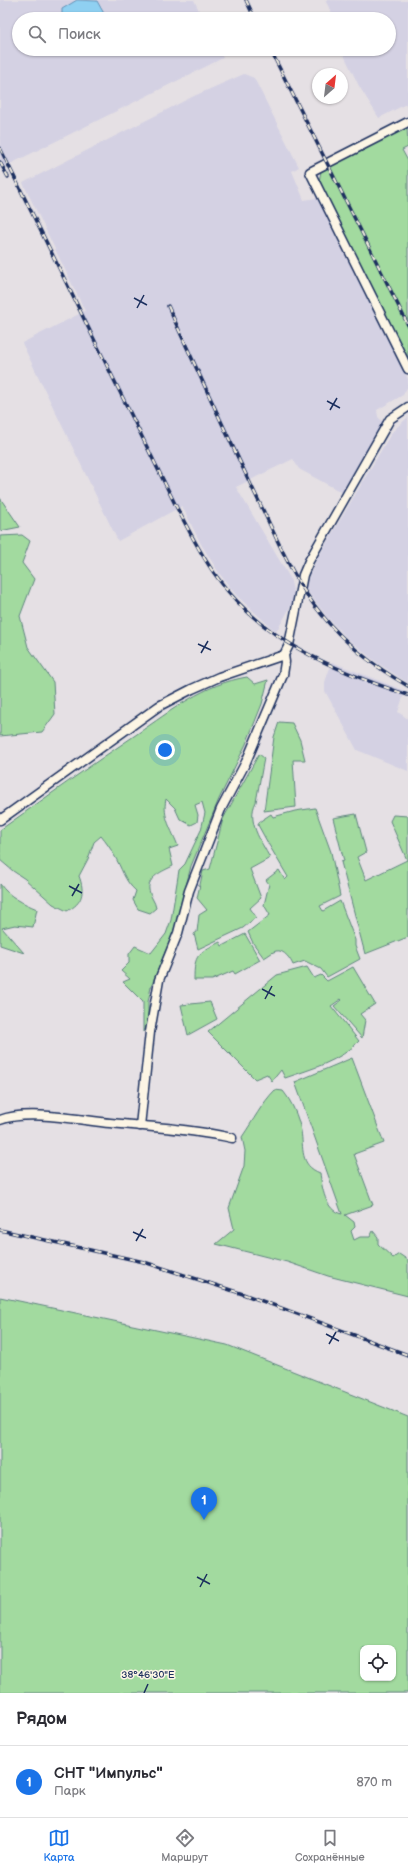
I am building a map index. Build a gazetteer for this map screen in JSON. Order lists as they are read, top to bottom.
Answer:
{
  "north": "top right",
  "page": {
    "search": "Поиск",
    "pins": "1",
    "heading": "Рядом",
    "list": [
      {
        "mark": "1",
        "name": "СНТ \"Импульс\"",
        "note": "Парк",
        "value": "870 m"
      }
    ],
    "nav": ["Карта", "Маршрут", "Сохранённые"]
  },
  "coordinates": ["38°46'30\"E"]
}
